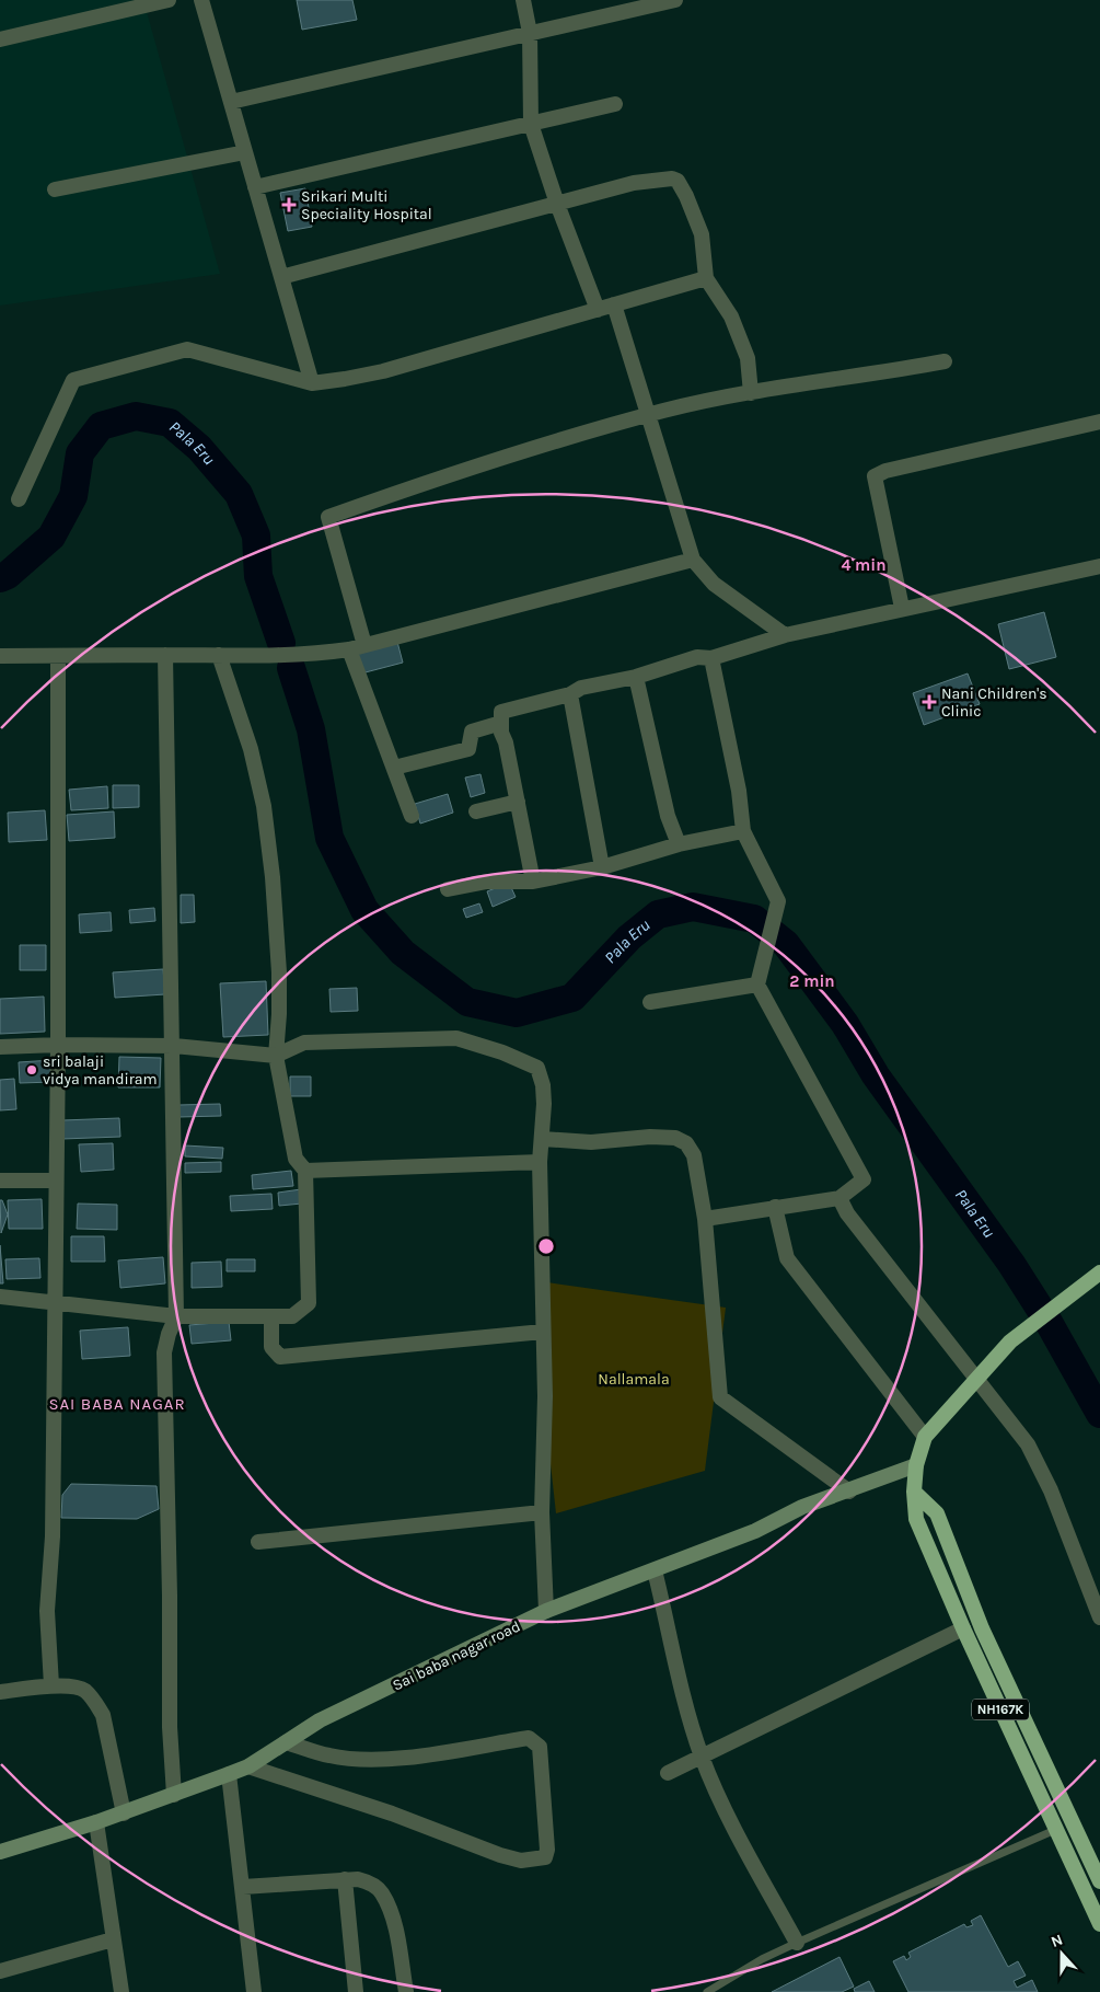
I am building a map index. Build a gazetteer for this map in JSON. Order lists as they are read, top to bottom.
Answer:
{
  "streets": {
    "highway": ["NH167K"],
    "main road": ["Sai baba nagar road"]
  },
  "crossings": [
    ["Sai baba nagar road", "NH167K"]
  ],
  "districts": ["SAI BABA NAGAR"],
  "water": ["Pala Eru"],
  "parks": ["Nallamala"],
  "places": {
    "health": ["Srikari Multi Speciality Hospital", "Nani Children's Clinic"],
    "other": ["sri balaji vidya mandiram"]
  },
  "north": "top",
  "rings": ["4 min", "2 min"]
}
